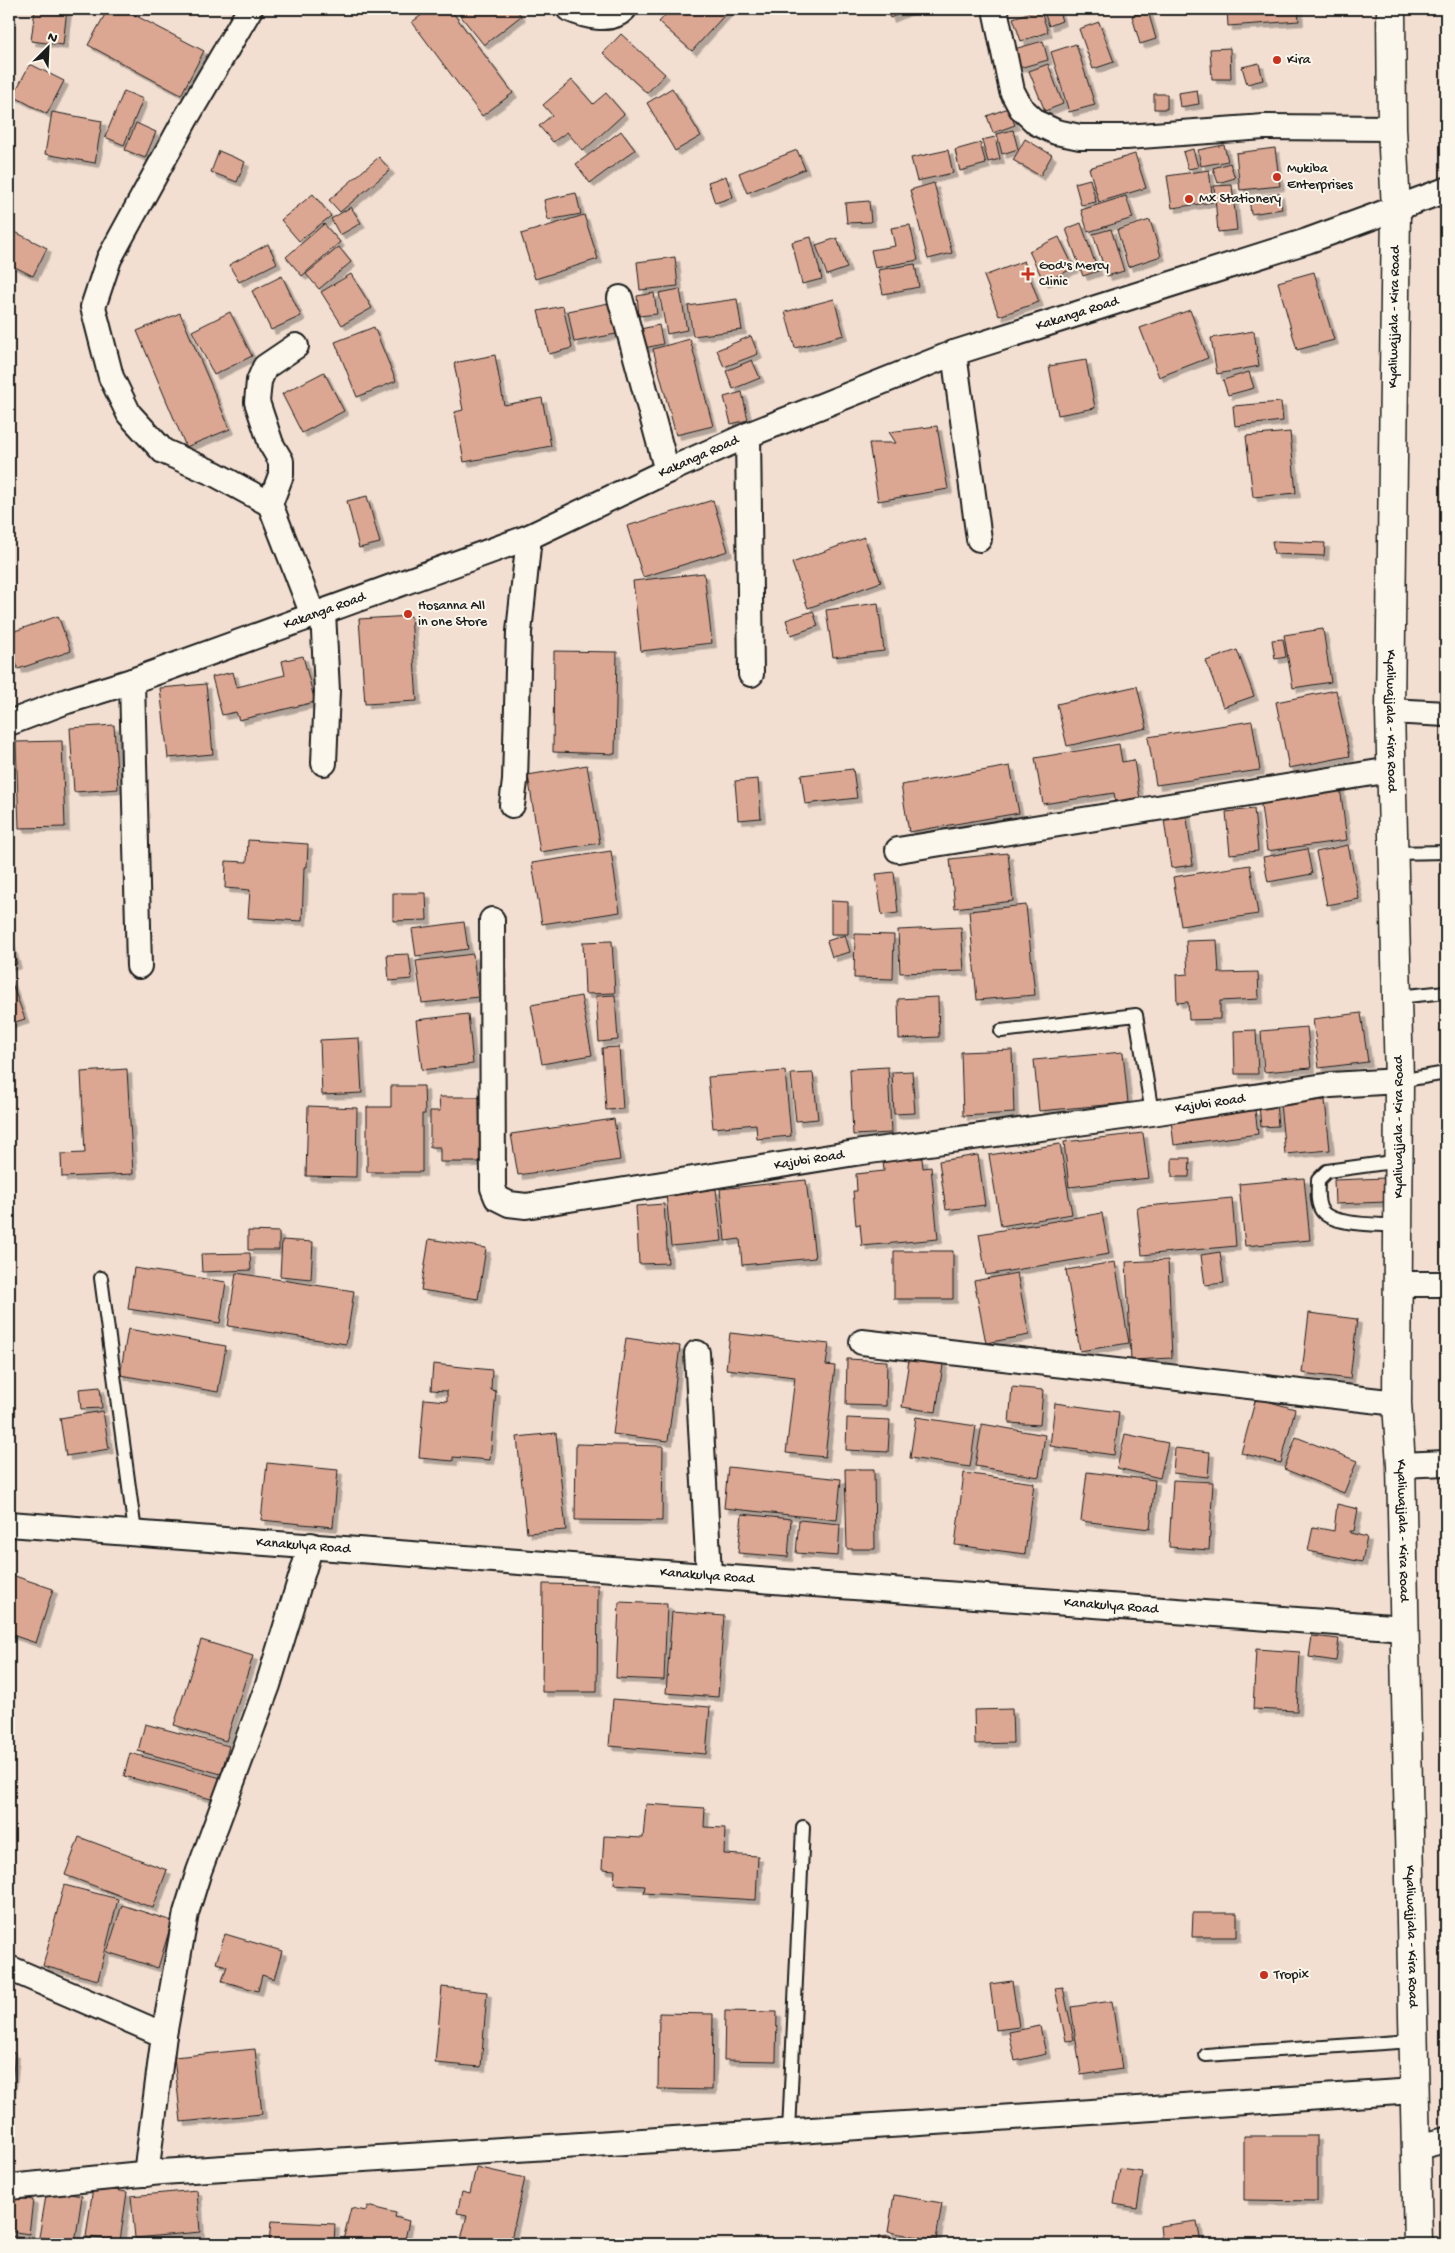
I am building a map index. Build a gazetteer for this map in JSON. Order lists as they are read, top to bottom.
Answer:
{
  "streets": {
    "street": [
      "Kakanga Road",
      "Kyaliwajjala - Kira Road",
      "Kajubi Road",
      "Kanakulya Road"
    ]
  },
  "crossings": [
    ["Kakanga Road", "Kyaliwajjala - Kira Road"],
    ["Kyaliwajjala - Kira Road", "Kajubi Road"],
    ["Kyaliwajjala - Kira Road", "Kanakulya Road"]
  ],
  "places": {
    "other": [
      "Kira",
      "Mukiba Enterprises",
      "Mx Stationery",
      "Hosanna All in one Store",
      "Tropix"
    ],
    "health": ["God's Mercy Clinic"]
  },
  "north": "top right"
}
